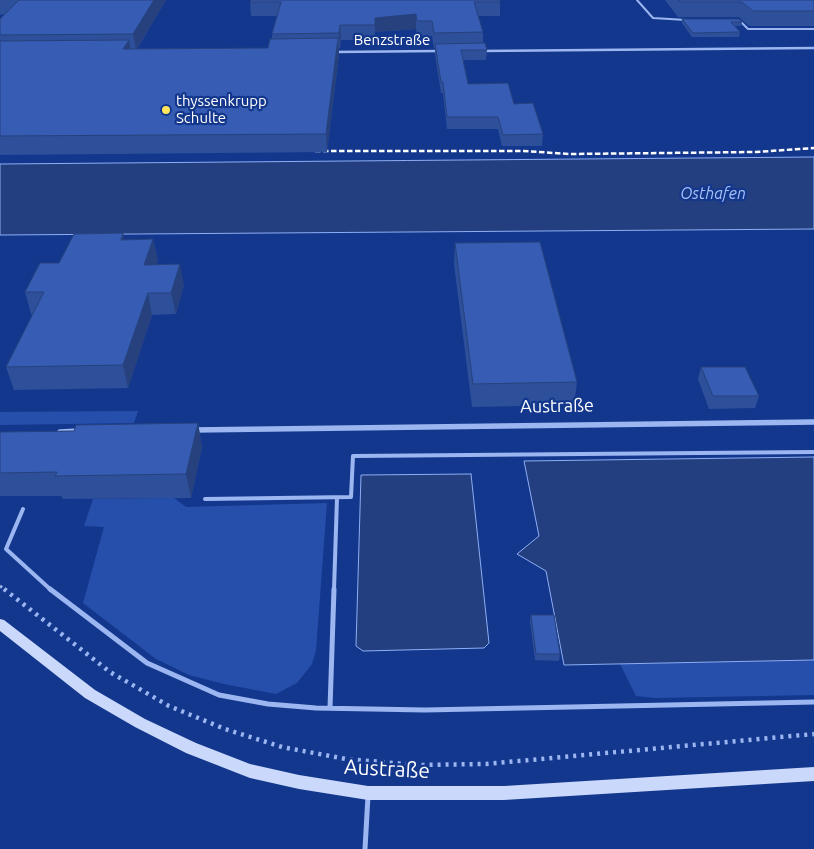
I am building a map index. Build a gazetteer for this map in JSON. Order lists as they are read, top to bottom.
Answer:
{
  "streets": {
    "main road": ["Austraße"],
    "street": ["Benzstraße"]
  },
  "water": ["Osthafen"],
  "places": ["thyssenkrupp Schulte"]
}
